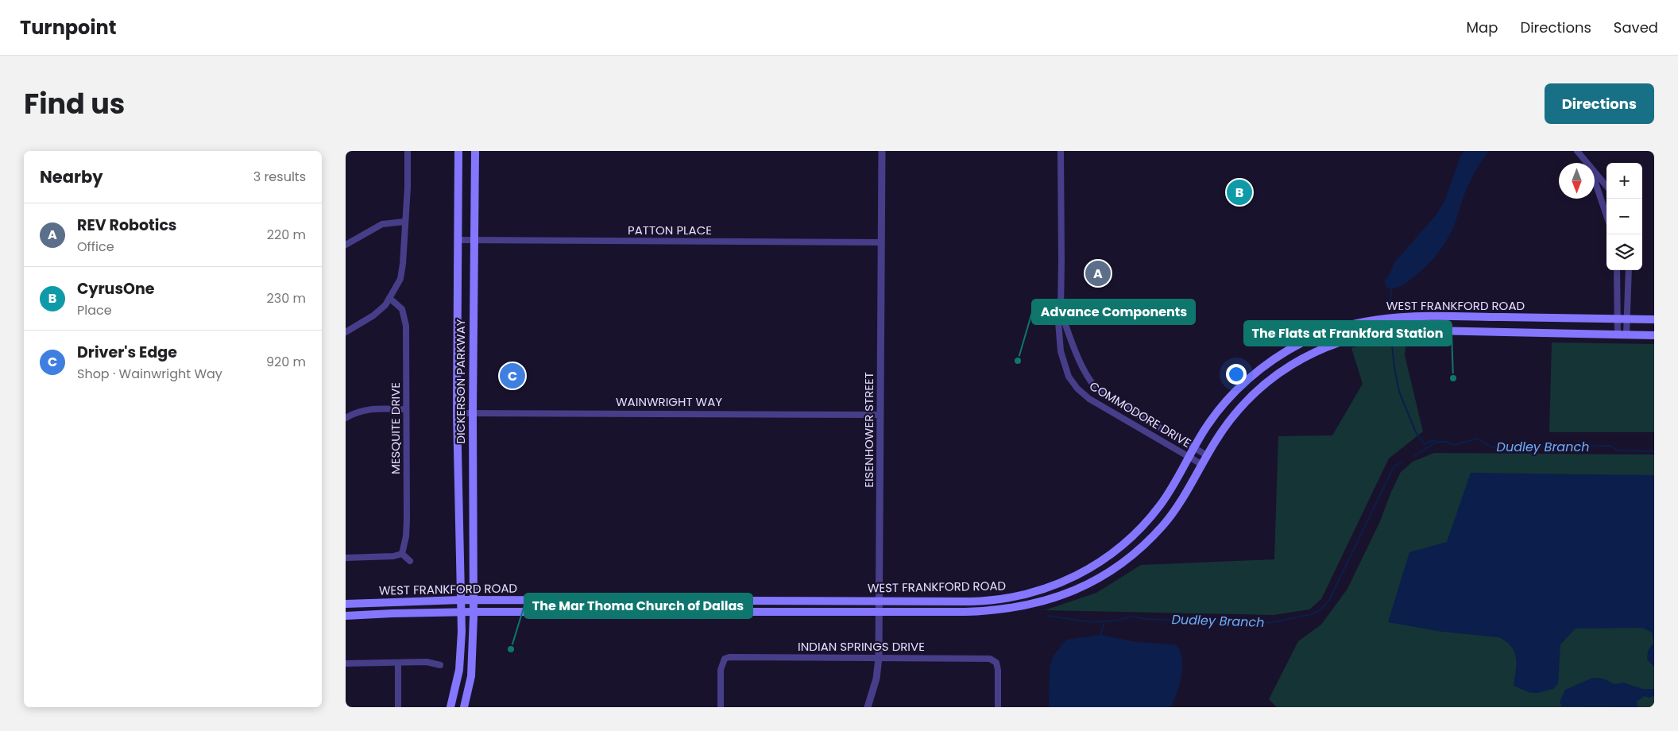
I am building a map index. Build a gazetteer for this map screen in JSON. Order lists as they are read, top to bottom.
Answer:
{
  "streets": {
    "main road": ["WEST FRANKFORD ROAD", "DICKERSON PARKWAY"],
    "street": [
      "PATTON PLACE",
      "WAINWRIGHT WAY",
      "COMMODORE DRIVE",
      "MESQUITE DRIVE",
      "EISENHOWER STREET",
      "INDIAN SPRINGS DRIVE"
    ]
  },
  "crossings": [
    ["PATTON PLACE", "DICKERSON PARKWAY"],
    ["PATTON PLACE", "EISENHOWER STREET"],
    ["WEST FRANKFORD ROAD", "DICKERSON PARKWAY"],
    ["WEST FRANKFORD ROAD", "COMMODORE DRIVE"],
    ["WEST FRANKFORD ROAD", "EISENHOWER STREET"],
    ["DICKERSON PARKWAY", "WAINWRIGHT WAY"],
    ["WAINWRIGHT WAY", "EISENHOWER STREET"],
    ["EISENHOWER STREET", "INDIAN SPRINGS DRIVE"]
  ],
  "water": ["Dudley Branch"],
  "places": ["Advance Components", "The Flats at Frankford Station", "The Mar Thoma Church of Dallas"],
  "north": "bottom",
  "page": {
    "header": "Turnpoint",
    "nav": ["Map", "Directions", "Saved"],
    "title": "Find us",
    "buttons": "Directions",
    "heading": ["Nearby", "3 results"],
    "map_buttons": ["+", "−"],
    "pins": ["B", "A", "C"],
    "list": [
      {
        "mark": "A",
        "name": "REV Robotics",
        "note": "Office",
        "value": "220 m"
      },
      {
        "mark": "B",
        "name": "CyrusOne",
        "note": "Place",
        "value": "230 m"
      },
      {
        "mark": "C",
        "name": "Driver's Edge",
        "note": "Shop · Wainwright Way",
        "value": "920 m"
      }
    ]
  }
}
